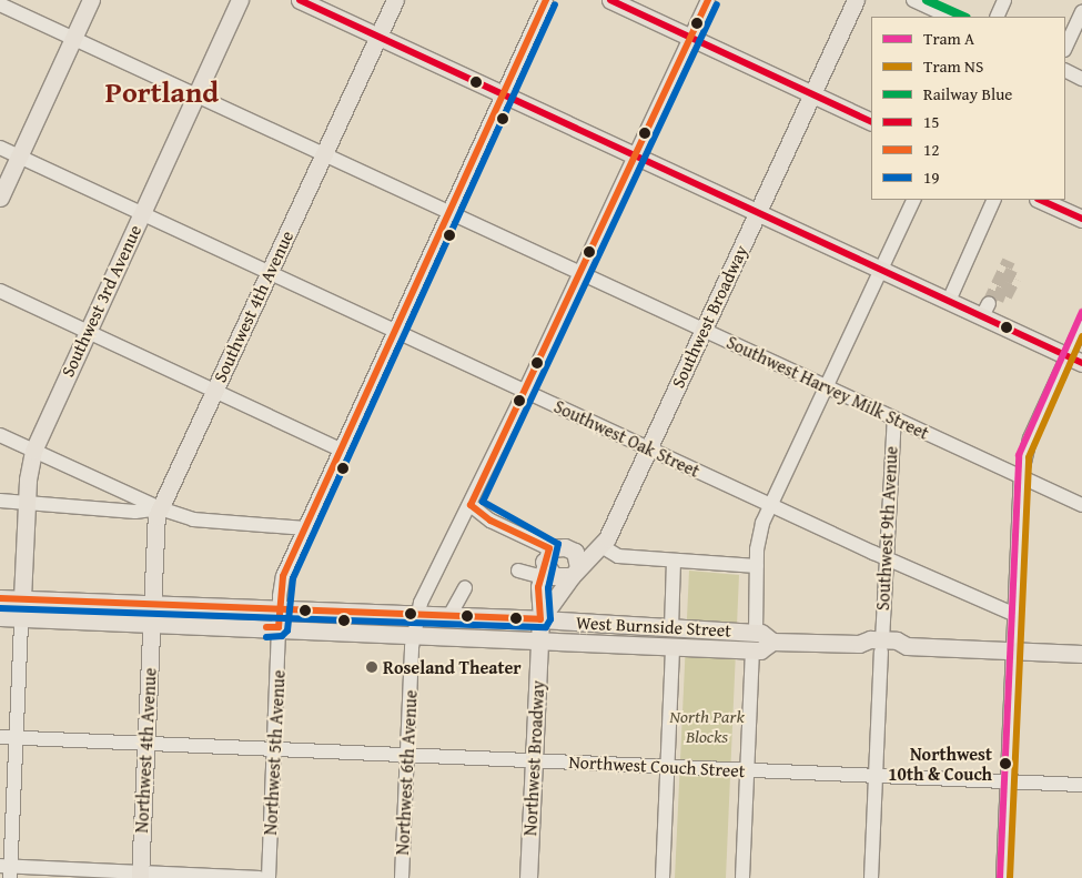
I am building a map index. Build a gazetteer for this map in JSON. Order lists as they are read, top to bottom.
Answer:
{
  "streets": {
    "main road": [
      "Southwest 3rd Avenue",
      "Southwest 4th Avenue",
      "Southwest Broadway",
      "West Burnside Street",
      "Northwest 4th Avenue",
      "Northwest Broadway"
    ],
    "street": [
      "Southwest Harvey Milk Street",
      "Southwest Oak Street",
      "Southwest 9th Avenue",
      "Northwest 5th Avenue",
      "Northwest Couch Street",
      "Northwest 6th Avenue"
    ]
  },
  "crossings": [
    ["Southwest 3rd Avenue", "Southwest Harvey Milk Street"],
    ["Southwest 3rd Avenue", "Southwest Oak Street"],
    ["Southwest 3rd Avenue", "West Burnside Street"],
    ["Southwest 3rd Avenue", "Northwest Couch Street"],
    ["Southwest 4th Avenue", "Southwest Harvey Milk Street"],
    ["Southwest 4th Avenue", "Southwest Oak Street"],
    ["Southwest 4th Avenue", "West Burnside Street"],
    ["Southwest 4th Avenue", "Northwest 4th Avenue"],
    ["Southwest Broadway", "Southwest Harvey Milk Street"],
    ["Southwest Broadway", "Southwest Oak Street"],
    ["Southwest Broadway", "West Burnside Street"],
    ["Southwest Harvey Milk Street", "Southwest 9th Avenue"],
    ["Southwest Harvey Milk Street", "Northwest 5th Avenue"],
    ["Southwest Harvey Milk Street", "Northwest 6th Avenue"],
    ["Southwest Oak Street", "Southwest 9th Avenue"],
    ["Southwest Oak Street", "Northwest 5th Avenue"],
    ["Southwest Oak Street", "Northwest 6th Avenue"],
    ["Southwest 9th Avenue", "West Burnside Street"],
    ["Southwest 9th Avenue", "Northwest Couch Street"],
    ["West Burnside Street", "Northwest 4th Avenue"],
    ["West Burnside Street", "Northwest 5th Avenue"],
    ["West Burnside Street", "Northwest Broadway"],
    ["West Burnside Street", "Northwest 6th Avenue"],
    ["Northwest 4th Avenue", "Northwest Couch Street"],
    ["Northwest 5th Avenue", "Northwest Couch Street"],
    ["Northwest Broadway", "Northwest Couch Street"],
    ["Northwest Couch Street", "Northwest 6th Avenue"]
  ],
  "districts": ["Portland"],
  "parks": ["North Park Blocks"],
  "places": ["Roseland Theater", "Northwest 10th & Couch"],
  "lines": [
    "rail line Blue",
    "transit line 15",
    "transit line 12",
    "transit line 19",
    "tram line A",
    "tram line NS"
  ],
  "legend": [
    "Tram A",
    "Tram NS",
    "Railway Blue",
    "15",
    "12",
    "19"
  ]
}
